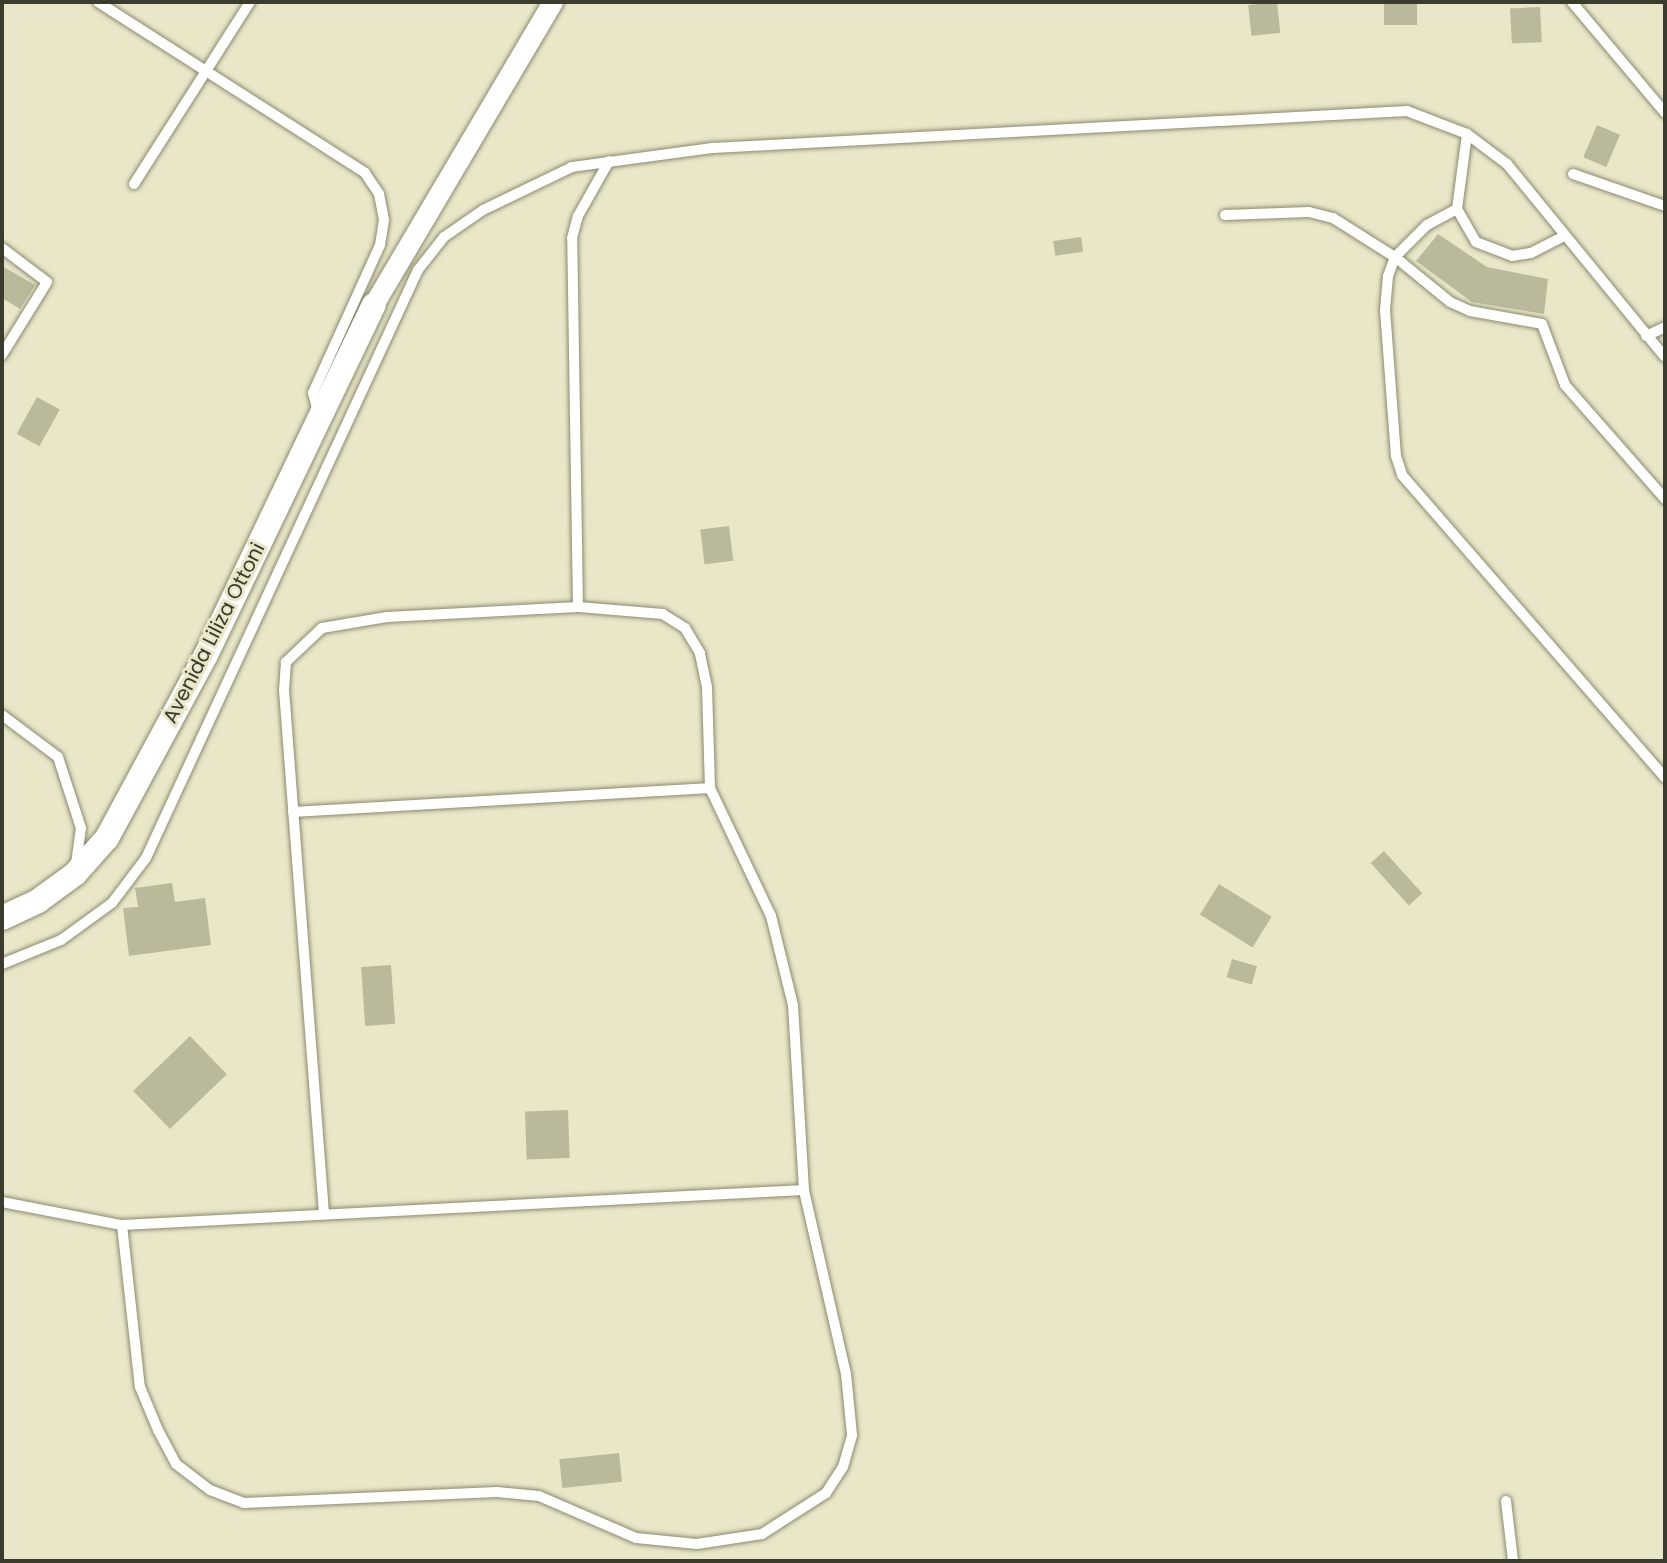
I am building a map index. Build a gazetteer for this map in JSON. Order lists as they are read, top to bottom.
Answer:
{
  "streets": {
    "street": ["Avenida Liliza Ottoni"]
  }
}
